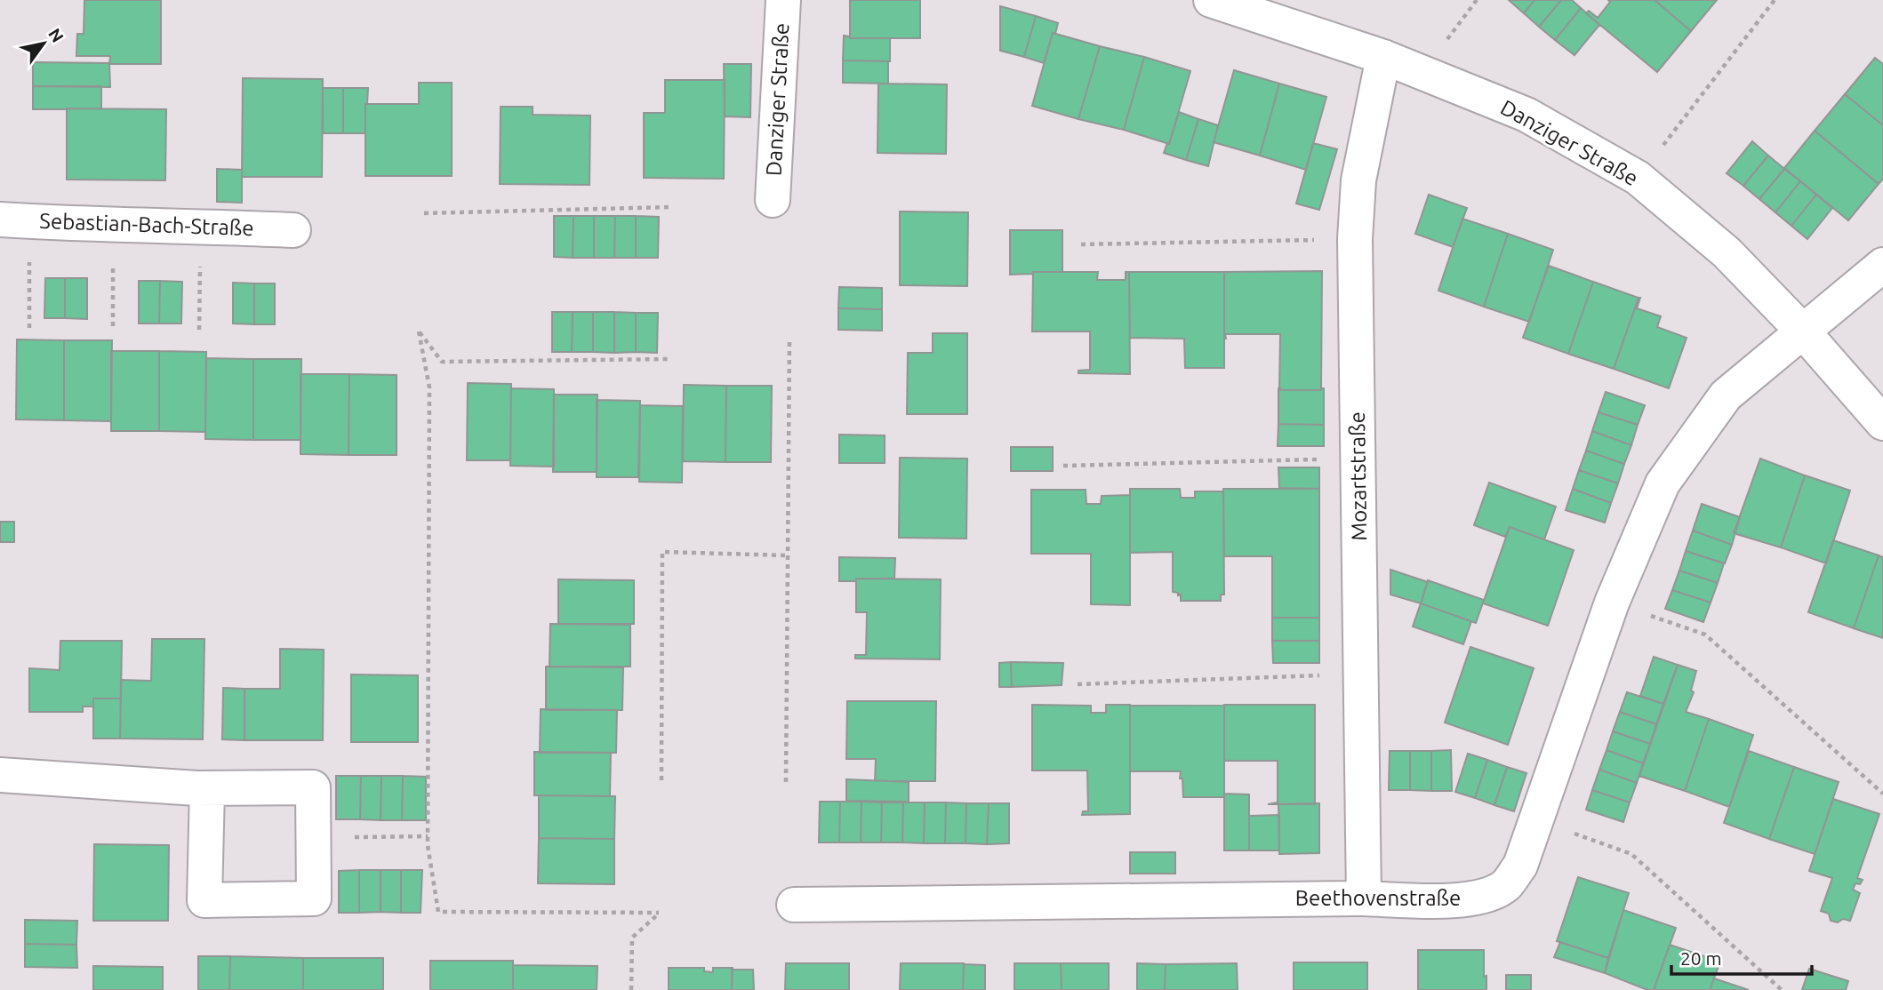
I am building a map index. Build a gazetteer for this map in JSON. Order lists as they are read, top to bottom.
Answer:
{
  "streets": {
    "street": [
      "Danziger Straße",
      "Sebastian-Bach-Straße",
      "Mozartstraße",
      "Beethovenstraße"
    ]
  },
  "crossings": [
    ["Danziger Straße", "Mozartstraße"],
    ["Danziger Straße", "Beethovenstraße"],
    ["Mozartstraße", "Beethovenstraße"]
  ],
  "scale_bar": "20 m",
  "north": "top right"
}
